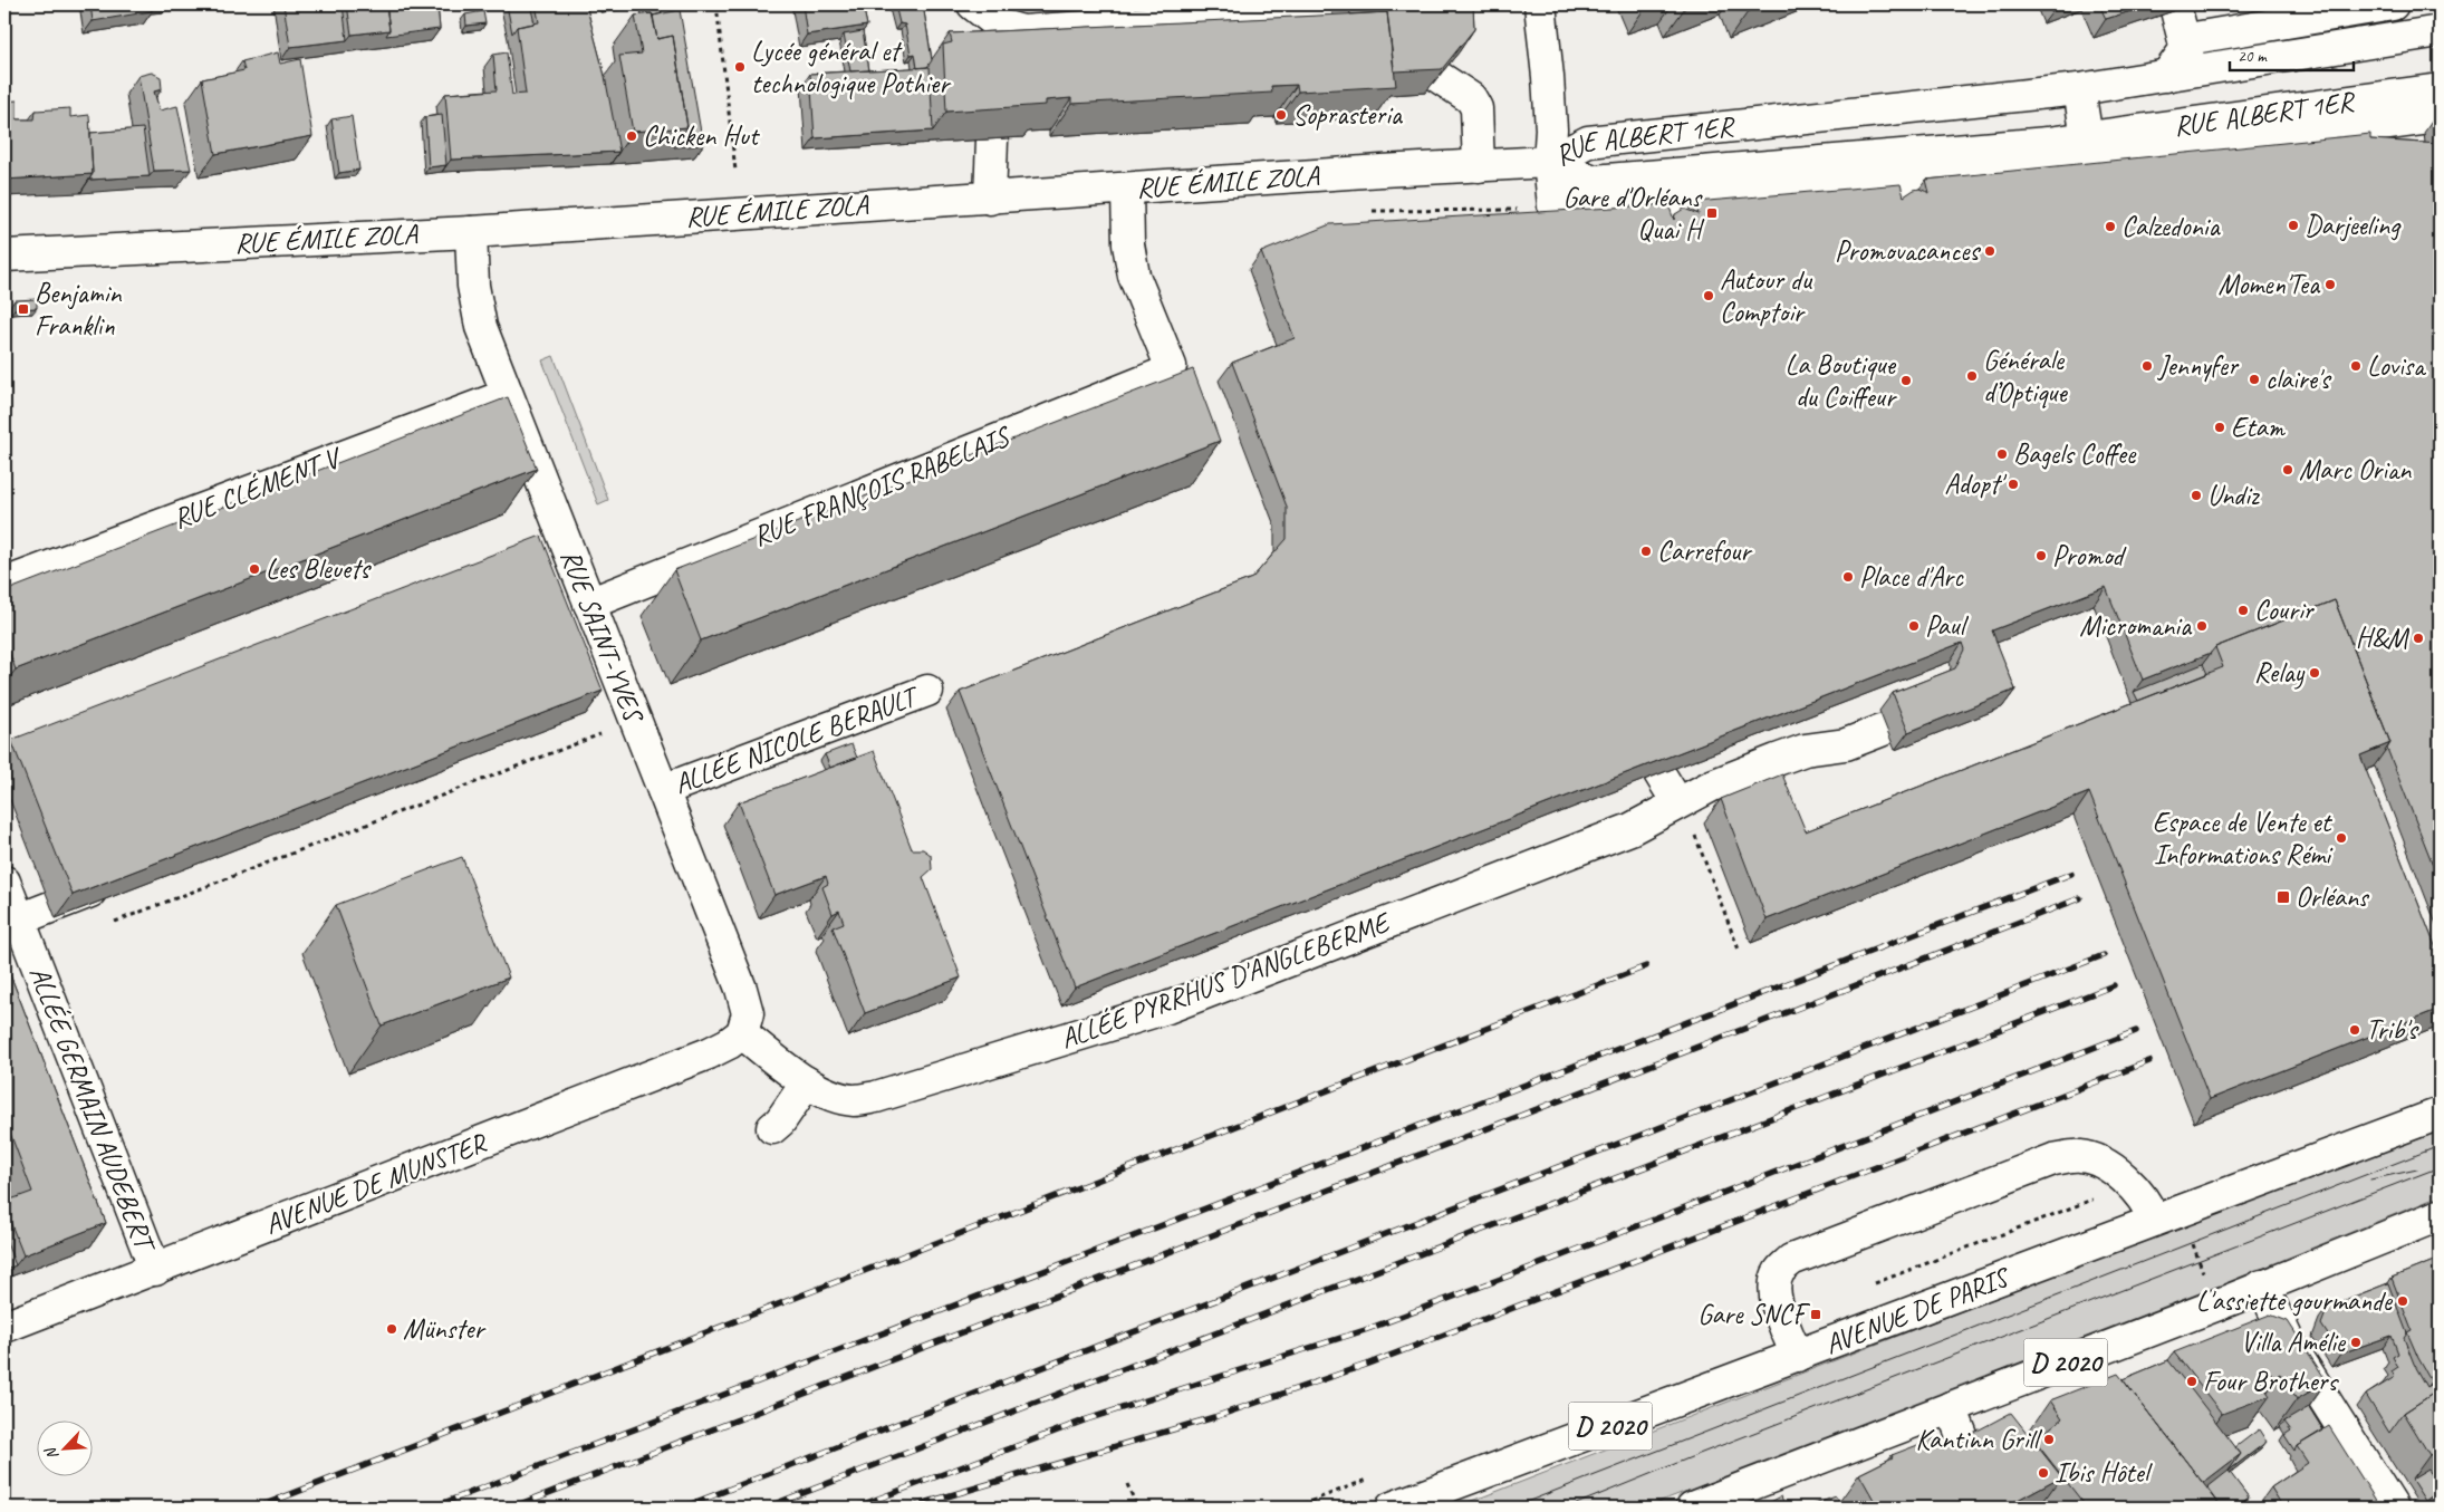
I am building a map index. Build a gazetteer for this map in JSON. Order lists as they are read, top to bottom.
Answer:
{
  "streets": {
    "street": [
      "RUE ALBERT 1ER",
      "RUE ÉMILE ZOLA",
      "RUE FRANÇOIS RABELAIS",
      "RUE CLÉMENT V",
      "RUE SAINT-YVES",
      "ALLÉE NICOLE BERAULT",
      "ALLÉE PYRRHUS D'ANGLEBERME",
      "ALLÉE GERMAIN AUDEBERT",
      "AVENUE DE MUNSTER",
      "AVENUE DE PARIS",
      "D 2020"
    ]
  },
  "crossings": [
    ["RUE ALBERT 1ER", "RUE ÉMILE ZOLA"],
    ["RUE ÉMILE ZOLA", "RUE FRANÇOIS RABELAIS"],
    ["RUE ÉMILE ZOLA", "RUE SAINT-YVES"],
    ["RUE FRANÇOIS RABELAIS", "RUE SAINT-YVES"],
    ["RUE CLÉMENT V", "RUE SAINT-YVES"],
    ["RUE SAINT-YVES", "ALLÉE NICOLE BERAULT"],
    ["RUE SAINT-YVES", "ALLÉE PYRRHUS D'ANGLEBERME"],
    ["RUE SAINT-YVES", "AVENUE DE MUNSTER"],
    ["ALLÉE PYRRHUS D'ANGLEBERME", "AVENUE DE MUNSTER"],
    ["ALLÉE GERMAIN AUDEBERT", "AVENUE DE MUNSTER"]
  ],
  "places": {
    "other": [
      "Lycée général et technologique Pothier",
      "Soprasteria",
      "Chicken Hut",
      "Darjeeling",
      "Calzedonia",
      "Promovacances",
      "Momen'Tea",
      "Autour du Comptoir",
      "Jennyfer",
      "Lovisa",
      "Générale d’Optique",
      "claire's",
      "La Boutique du Coiffeur",
      "Etam",
      "Bagels Coffee",
      "Marc Orian",
      "Adopt'",
      "Undiz",
      "Carrefour",
      "Promod",
      "Les Bleuets",
      "Place d'Arc",
      "Courir",
      "Paul",
      "Micromania",
      "H&M",
      "Relay",
      "Espace de Vente et Informations Rémi",
      "Trib's",
      "L'assiette gourmande",
      "Münster",
      "Villa Amélie",
      "Four Brothers",
      "Kantinn Grill",
      "Ibis Hôtel"
    ],
    "transit": [
      "Gare d'Orléans Quai H",
      "Benjamin Franklin",
      "Orléans",
      "Gare SNCF"
    ]
  },
  "scale_bar": "20 m",
  "north": "bottom left"
}
